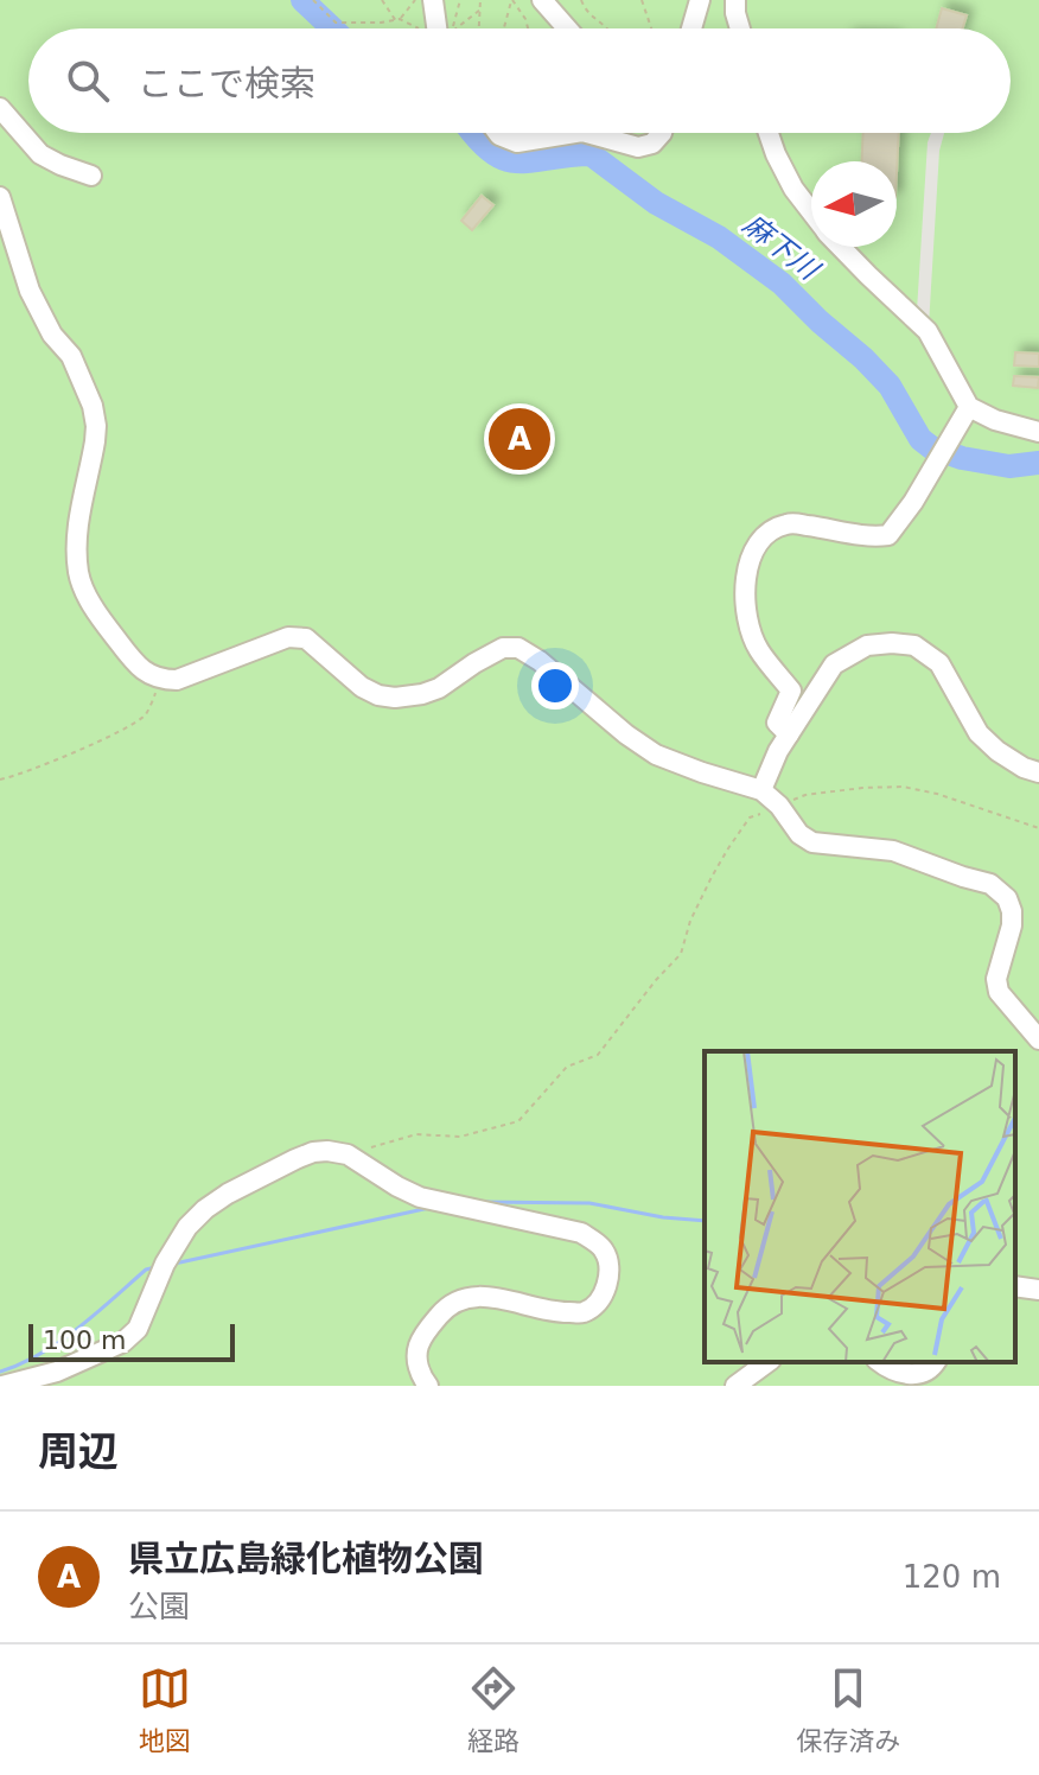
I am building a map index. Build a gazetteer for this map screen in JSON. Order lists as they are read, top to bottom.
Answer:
{
  "water": ["麻下川"],
  "scale_bar": "100 m",
  "north": "left",
  "page": {
    "search": "ここで検索",
    "pins": "A",
    "scale": "100 m",
    "heading": "周辺",
    "list": [
      {
        "mark": "A",
        "name": "県立広島緑化植物公園",
        "note": "公園",
        "value": "120 m"
      }
    ],
    "nav": ["地図", "経路", "保存済み"]
  }
}
